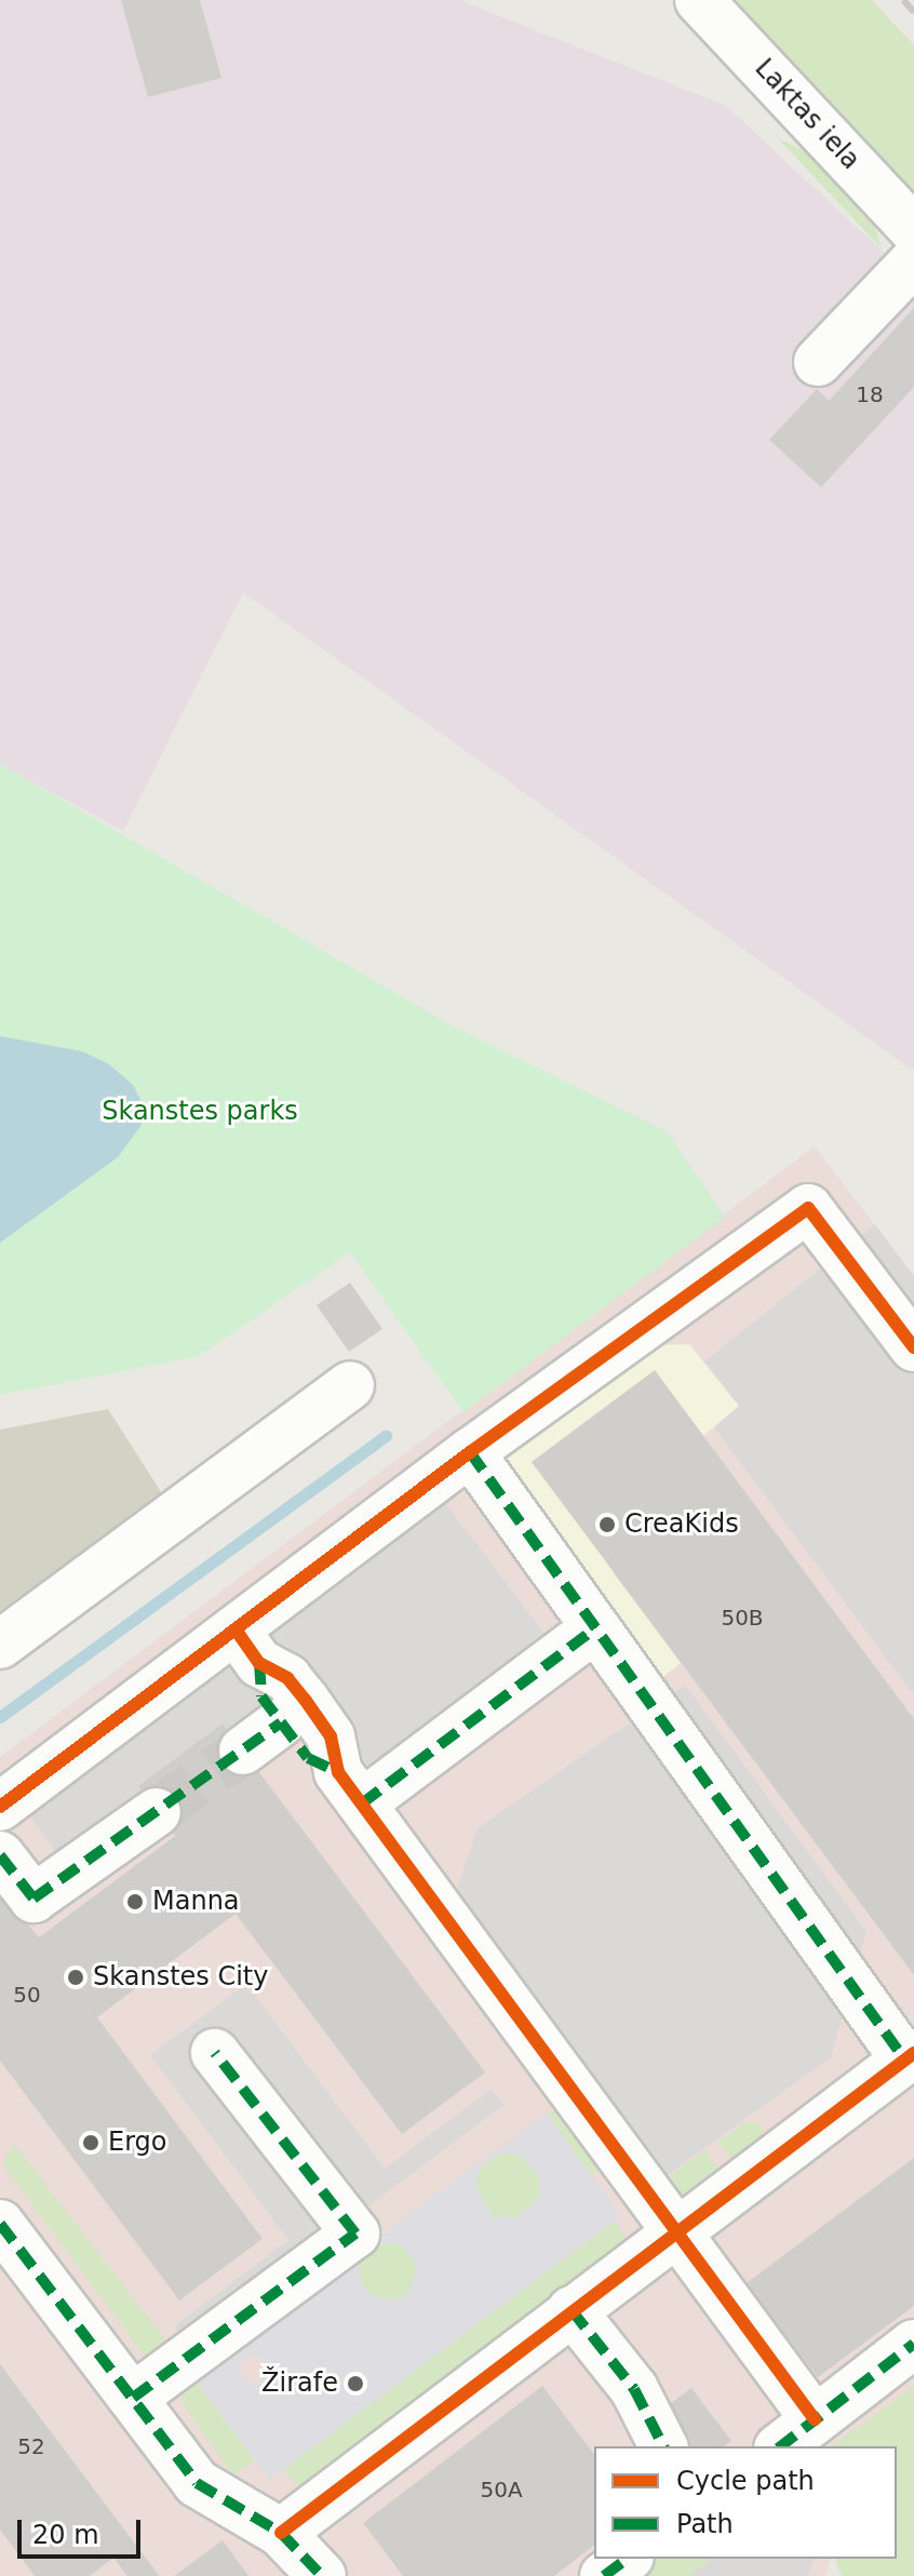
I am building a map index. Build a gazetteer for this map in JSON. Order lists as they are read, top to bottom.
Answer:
{
  "streets": {
    "street": ["Laktas iela"]
  },
  "parks": ["Skanstes parks"],
  "places": [
    "CreaKids",
    "Manna",
    "Skanstes City",
    "Ergo",
    "Žirafe"
  ],
  "house_numbers": [
    "18",
    "50B",
    "50",
    "52",
    "50A"
  ],
  "legend": ["Cycle path", "Path"],
  "scale_bar": "20 m"
}
